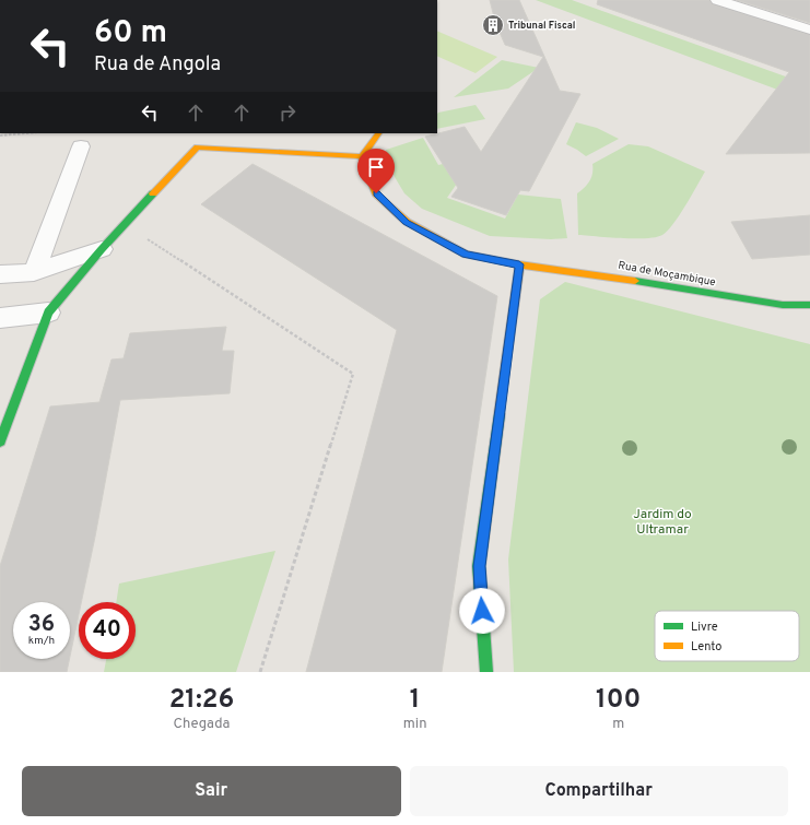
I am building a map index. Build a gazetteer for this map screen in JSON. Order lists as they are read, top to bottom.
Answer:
{
  "streets": {
    "street": ["Rua de Moçambique"]
  },
  "parks": ["Jardim do Ultramar"],
  "places": {
    "building": ["Tribunal Fiscal"]
  },
  "legend": ["Livre", "Lento"],
  "page": {
    "turn": ["60 m", "Rua de Angola"],
    "speed": "36 km/h",
    "limit": "40",
    "eta": [
      "21:26",
      "Chegada",
      "1",
      "min",
      "100",
      "m"
    ],
    "buttons": ["Sair", "Compartilhar"]
  }
}
